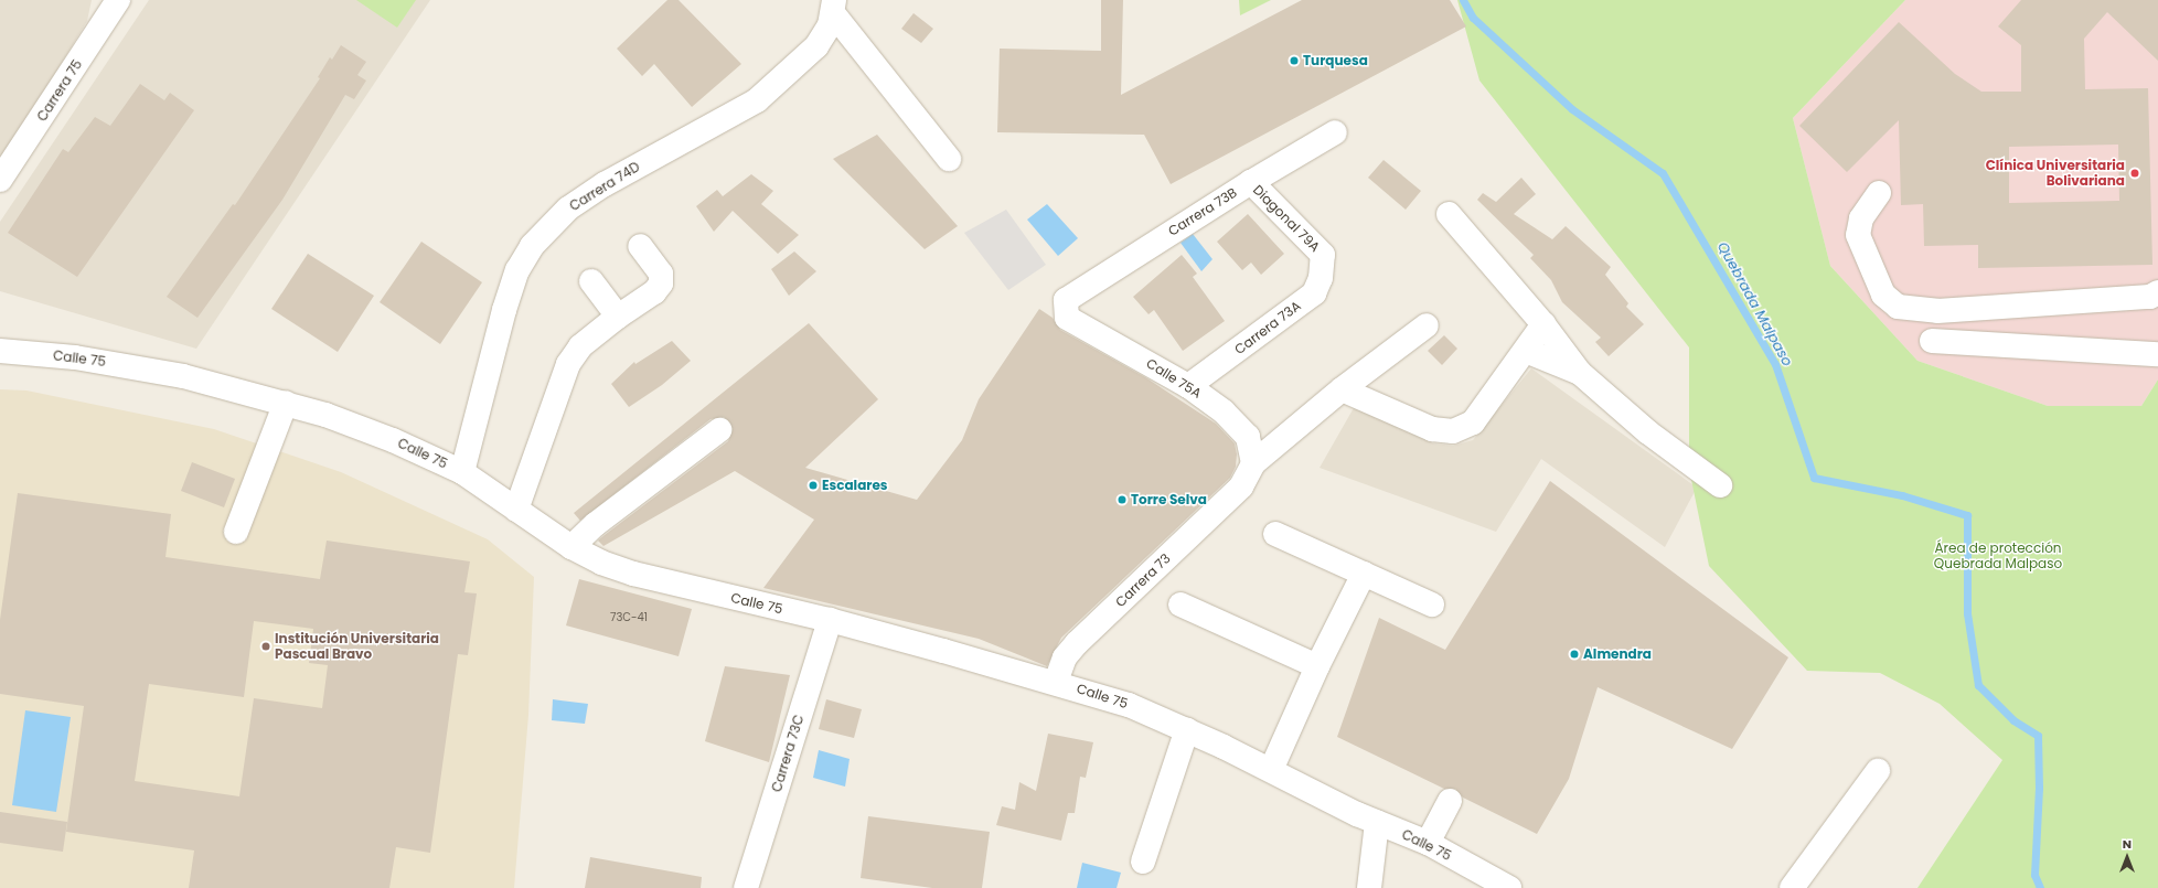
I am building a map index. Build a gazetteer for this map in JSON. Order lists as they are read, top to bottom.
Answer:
{
  "streets": {
    "street": [
      "Carrera 75",
      "Carrera 74D",
      "Carrera 73B",
      "Diagonal 79A",
      "Carrera 73A",
      "Calle 75",
      "Calle 75A",
      "Carrera 73",
      "Carrera 73C"
    ]
  },
  "crossings": [
    ["Carrera 74D", "Calle 75"],
    ["Carrera 73B", "Diagonal 79A"],
    ["Carrera 73B", "Calle 75A"],
    ["Diagonal 79A", "Carrera 73A"],
    ["Carrera 73A", "Calle 75A"],
    ["Calle 75", "Carrera 73"],
    ["Calle 75", "Carrera 73C"],
    ["Calle 75A", "Carrera 73"]
  ],
  "water": ["Quebrada Malpaso"],
  "parks": ["Área de protección Quebrada Malpaso"],
  "places": [
    "Turquesa",
    "Clínica Universitaria Bolivariana",
    "Escalares",
    "Torre Selva",
    "Institución Universitaria Pascual Bravo",
    "Almendra"
  ],
  "house_numbers": ["73C-41"],
  "north": "top"
}
